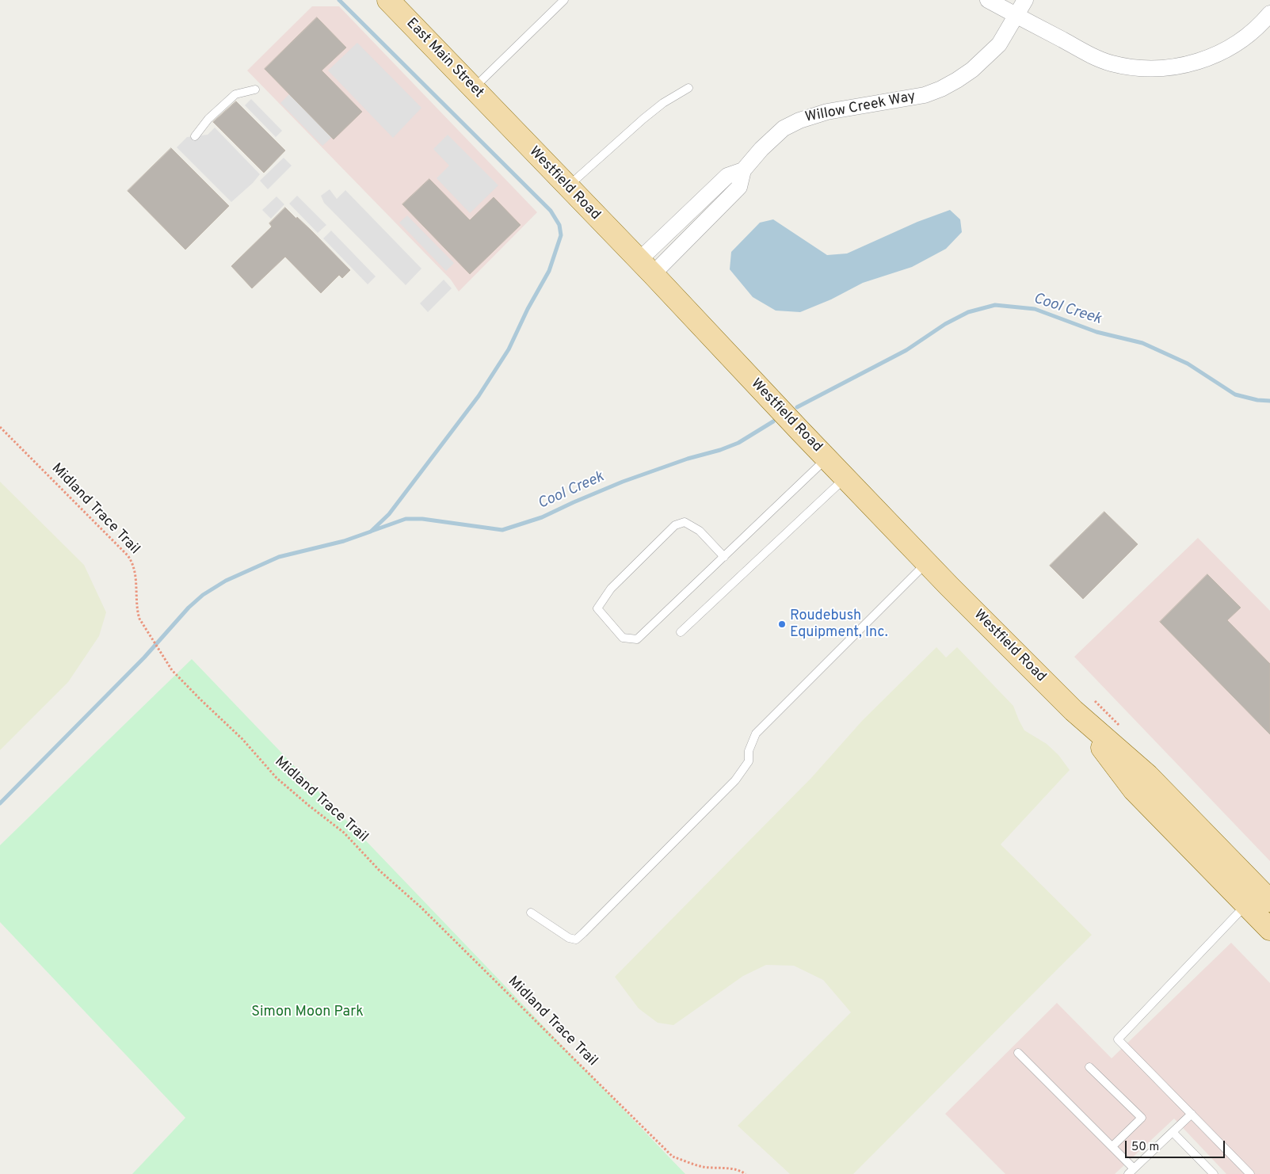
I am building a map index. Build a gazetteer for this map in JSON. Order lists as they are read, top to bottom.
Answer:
{
  "streets": {
    "main road": ["East Main Street", "Westfield Road"],
    "street": ["Willow Creek Way"],
    "path": ["Midland Trace Trail"]
  },
  "crossings": [
    ["East Main Street", "Westfield Road"],
    ["Willow Creek Way", "Westfield Road"]
  ],
  "water": ["Cool Creek"],
  "parks": ["Simon Moon Park"],
  "places": ["Roudebush Equipment, Inc."],
  "scale_bar": "50 m"
}
